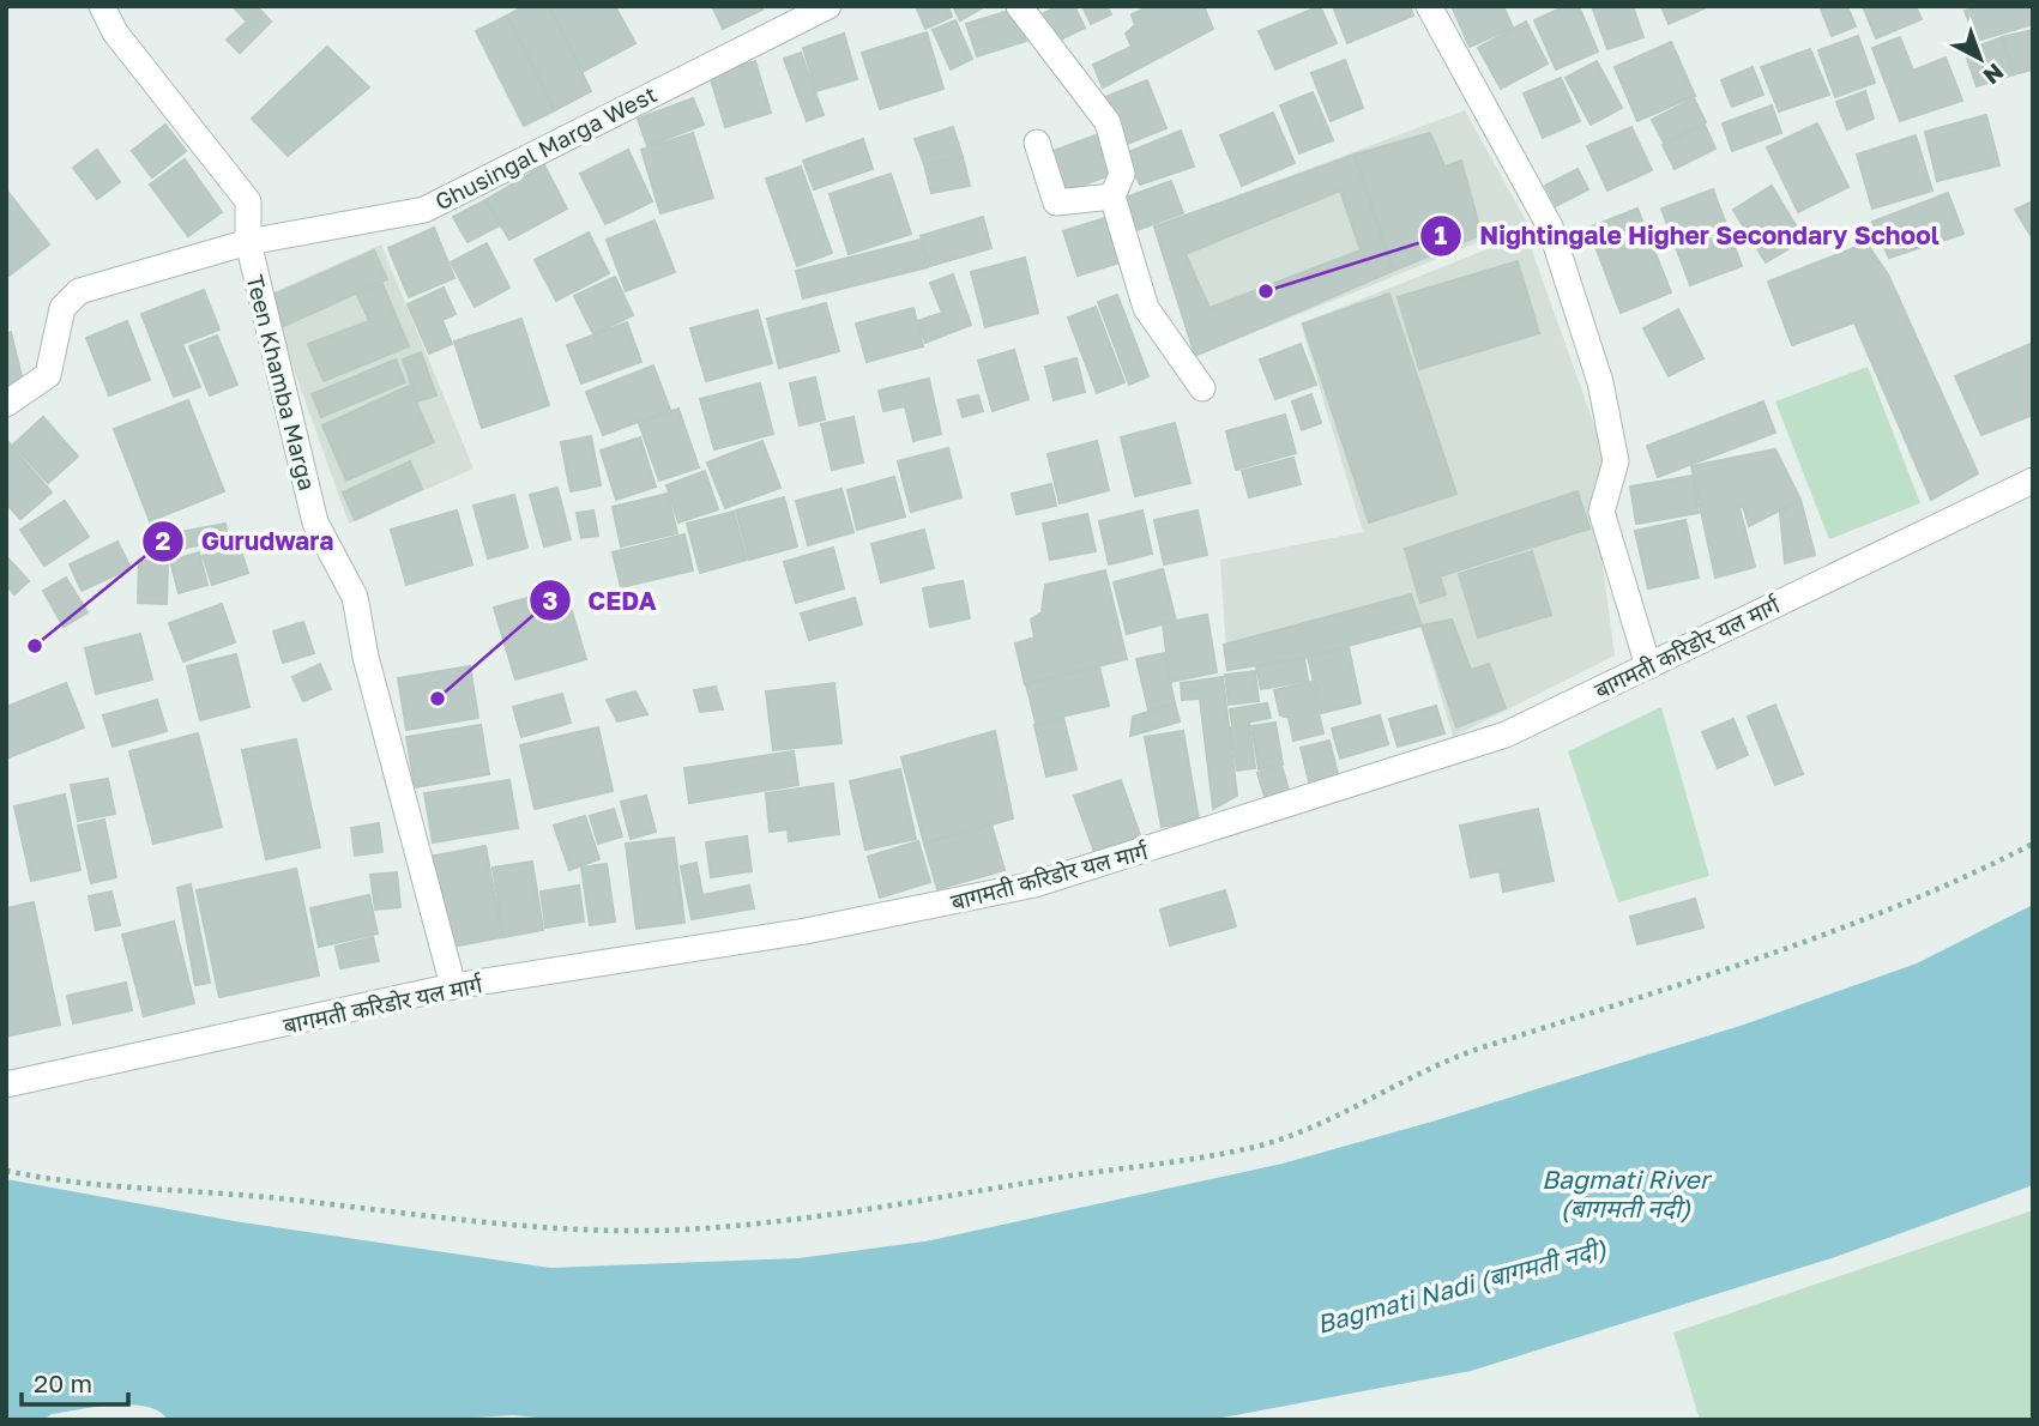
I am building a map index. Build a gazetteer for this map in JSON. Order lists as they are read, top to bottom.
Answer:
{
  "streets": {
    "street": ["Ghusingal Marga West", "Teen Khamba Marga", "बागमती करिडोर यल मार्ग"]
  },
  "crossings": [
    ["Ghusingal Marga West", "Teen Khamba Marga"],
    ["Teen Khamba Marga", "बागमती करिडोर यल मार्ग"]
  ],
  "water": ["Bagmati River (बागमती नदी)", "Bagmati Nadi (बागमती नदी)"],
  "places": ["Nightingale Higher Secondary School", "Gurudwara", "CEDA"],
  "scale_bar": "20 m",
  "north": "bottom right"
}
